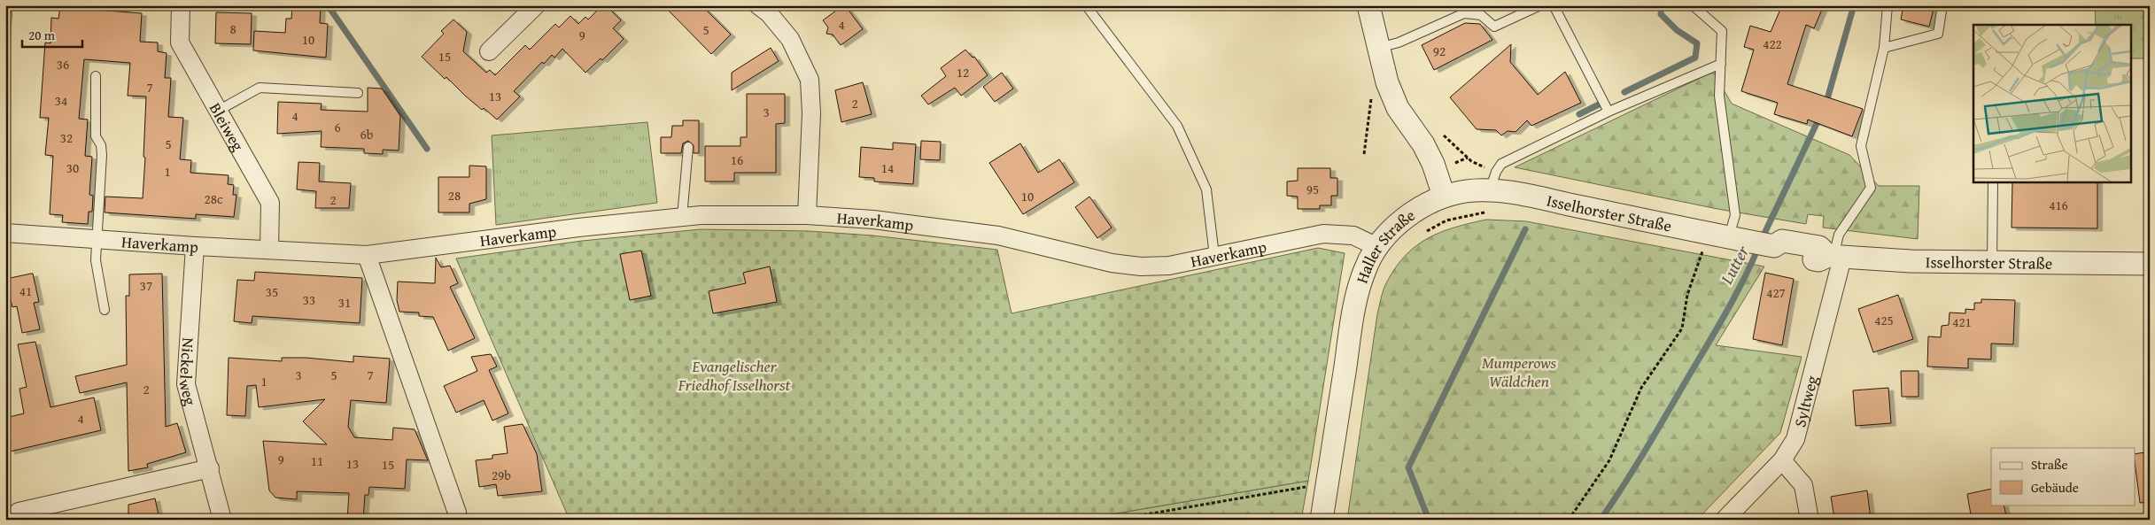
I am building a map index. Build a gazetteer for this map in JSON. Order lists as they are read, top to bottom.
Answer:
{
  "streets": {
    "street": [
      "Bleiweg",
      "Isselhorster Straße",
      "Haverkamp",
      "Haller Straße",
      "Nickelweg",
      "Syltweg"
    ]
  },
  "crossings": [
    ["Bleiweg", "Haverkamp"],
    ["Isselhorster Straße", "Haller Straße"],
    ["Isselhorster Straße", "Syltweg"],
    ["Haverkamp", "Haller Straße"],
    ["Haverkamp", "Nickelweg"]
  ],
  "water": ["Lutter"],
  "parks": ["Mumperows Wäldchen", "Evangelischer Friedhof Isselhorst"],
  "house_numbers": [
    "4",
    "8",
    "5",
    "9",
    "10",
    "422",
    "92",
    "15",
    "36",
    "12",
    "7",
    "13",
    "34",
    "2",
    "3",
    "4",
    "6",
    "6b",
    "32",
    "5",
    "16",
    "30",
    "14",
    "1",
    "95",
    "28",
    "10",
    "28c",
    "2",
    "416",
    "37",
    "41",
    "35",
    "427",
    "33",
    "31",
    "425",
    "421",
    "3",
    "5",
    "7",
    "1",
    "2",
    "4",
    "9",
    "11",
    "13",
    "15",
    "29b"
  ],
  "legend": ["Straße", "Gebäude"],
  "scale_bar": "20 m"
}
